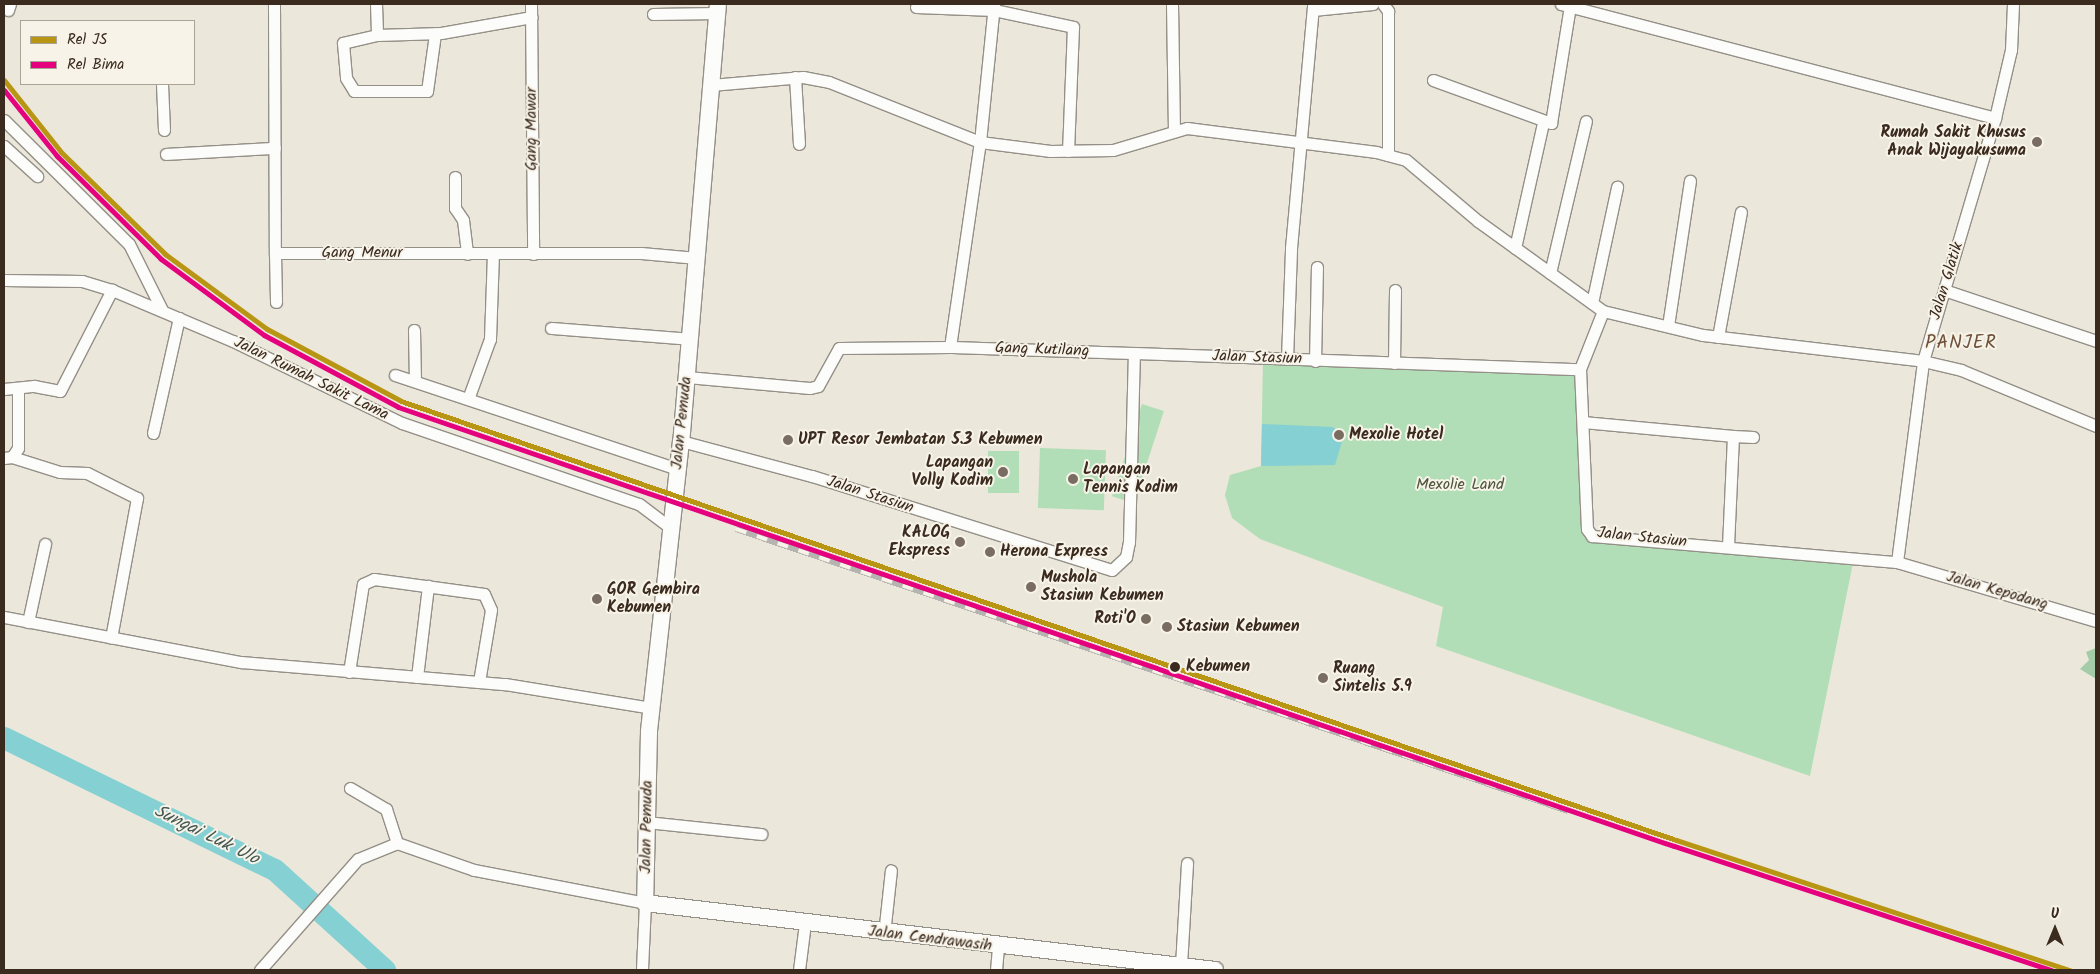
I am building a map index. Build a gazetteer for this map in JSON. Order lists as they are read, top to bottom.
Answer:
{
  "streets": {
    "main road": ["Jalan Pemuda", "Jalan Cendrawasih"],
    "street": [
      "Gang Mawar",
      "Gang Menur",
      "Jalan Glatik",
      "Gang Kutilang",
      "Jalan Stasiun",
      "Jalan Rumah Sakit Lama",
      "Jalan Kepodang"
    ]
  },
  "crossings": [
    ["Gang Mawar", "Gang Menur"],
    ["Gang Menur", "Jalan Pemuda"],
    ["Jalan Glatik", "Jalan Stasiun"],
    ["Jalan Glatik", "Jalan Kepodang"],
    ["Gang Kutilang", "Jalan Stasiun"],
    ["Gang Kutilang", "Jalan Pemuda"],
    ["Jalan Stasiun", "Jalan Pemuda"],
    ["Jalan Stasiun", "Jalan Kepodang"],
    ["Jalan Rumah Sakit Lama", "Jalan Pemuda"],
    ["Jalan Pemuda", "Jalan Cendrawasih"]
  ],
  "districts": ["PANJER"],
  "water": ["Sungai Luk Ulo"],
  "parks": ["Mexolie Land"],
  "places": [
    "Rumah Sakit Khusus Anak Wijayakusuma",
    "Mexolie Hotel",
    "UPT Resor Jembatan 5.3 Kebumen",
    "Lapangan Volly Kodim",
    "Lapangan Tennis Kodim",
    "KALOG Ekspress",
    "Herona Express",
    "Mushola Stasiun Kebumen",
    "GOR Gembira Kebumen",
    "Roti'O",
    "Stasiun Kebumen",
    "Kebumen",
    "Ruang Sintelis 5.9"
  ],
  "lines": ["rail line JS", "rail line Bima"],
  "legend": ["Rel JS", "Rel Bima"],
  "north": "top"
}
